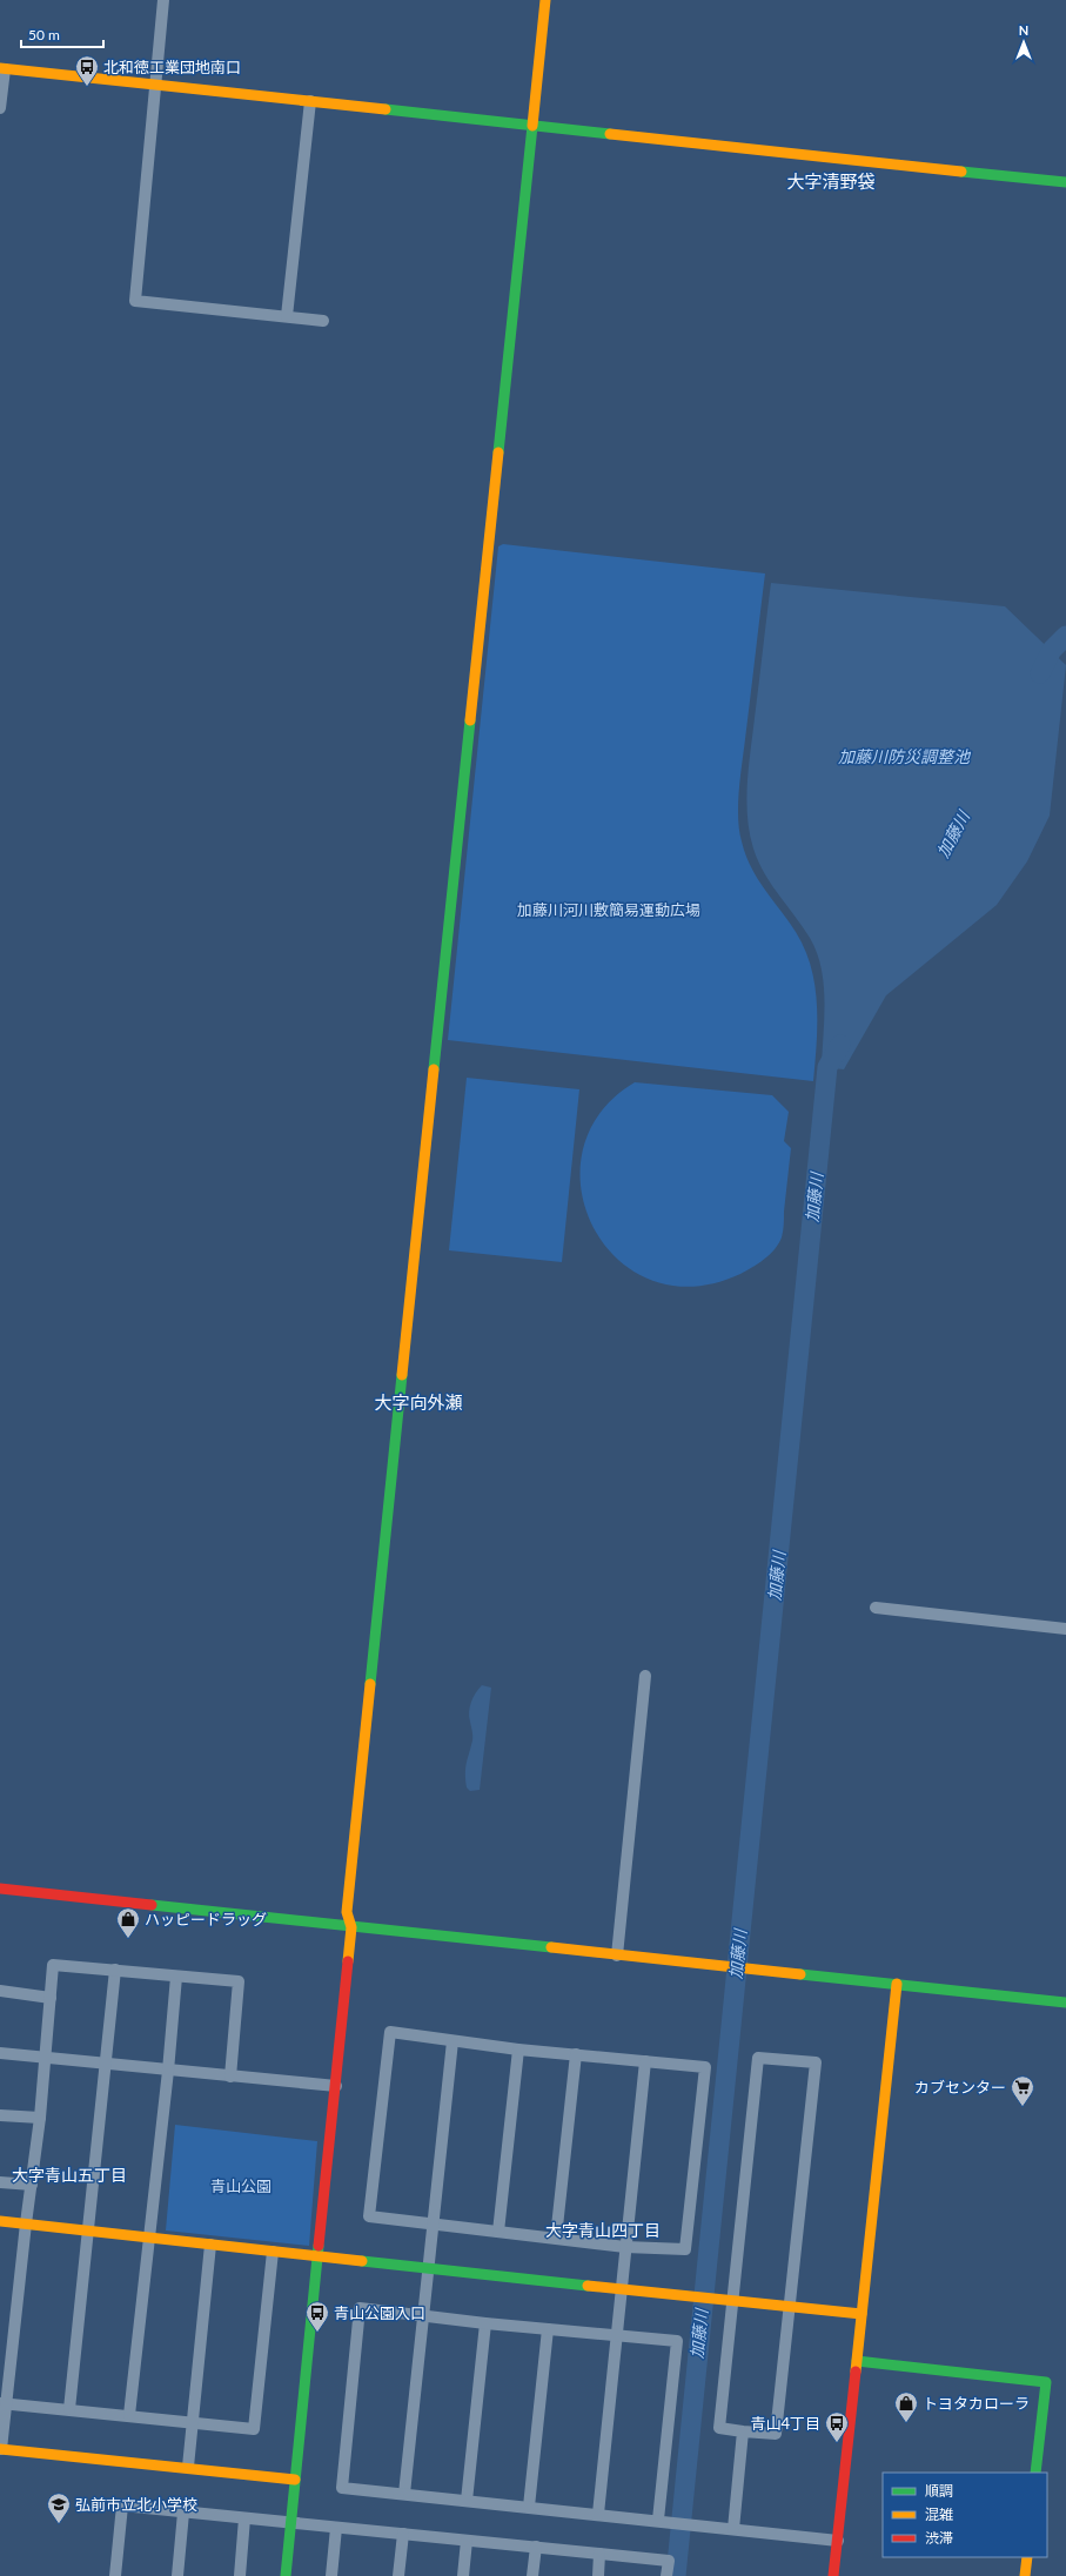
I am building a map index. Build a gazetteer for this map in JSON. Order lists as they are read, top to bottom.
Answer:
{
  "districts": [
    "大字清野袋",
    "大字向外瀬",
    "大字青山五丁目",
    "大字青山四丁目"
  ],
  "water": ["加藤川防災調整池", "加藤川"],
  "parks": ["加藤川河川敷簡易運動広場", "青山公園"],
  "places": {
    "bus stop": ["北和徳工業団地南口", "青山公園入口", "青山4丁目"],
    "shop": ["ハッピードラッグ", "トヨタカローラ"],
    "supermarket": ["カブセンター"],
    "school or university": ["弘前市立北小学校"]
  },
  "legend": ["順調", "混雑", "渋滞"],
  "scale_bar": "50 m",
  "north": "top"
}
